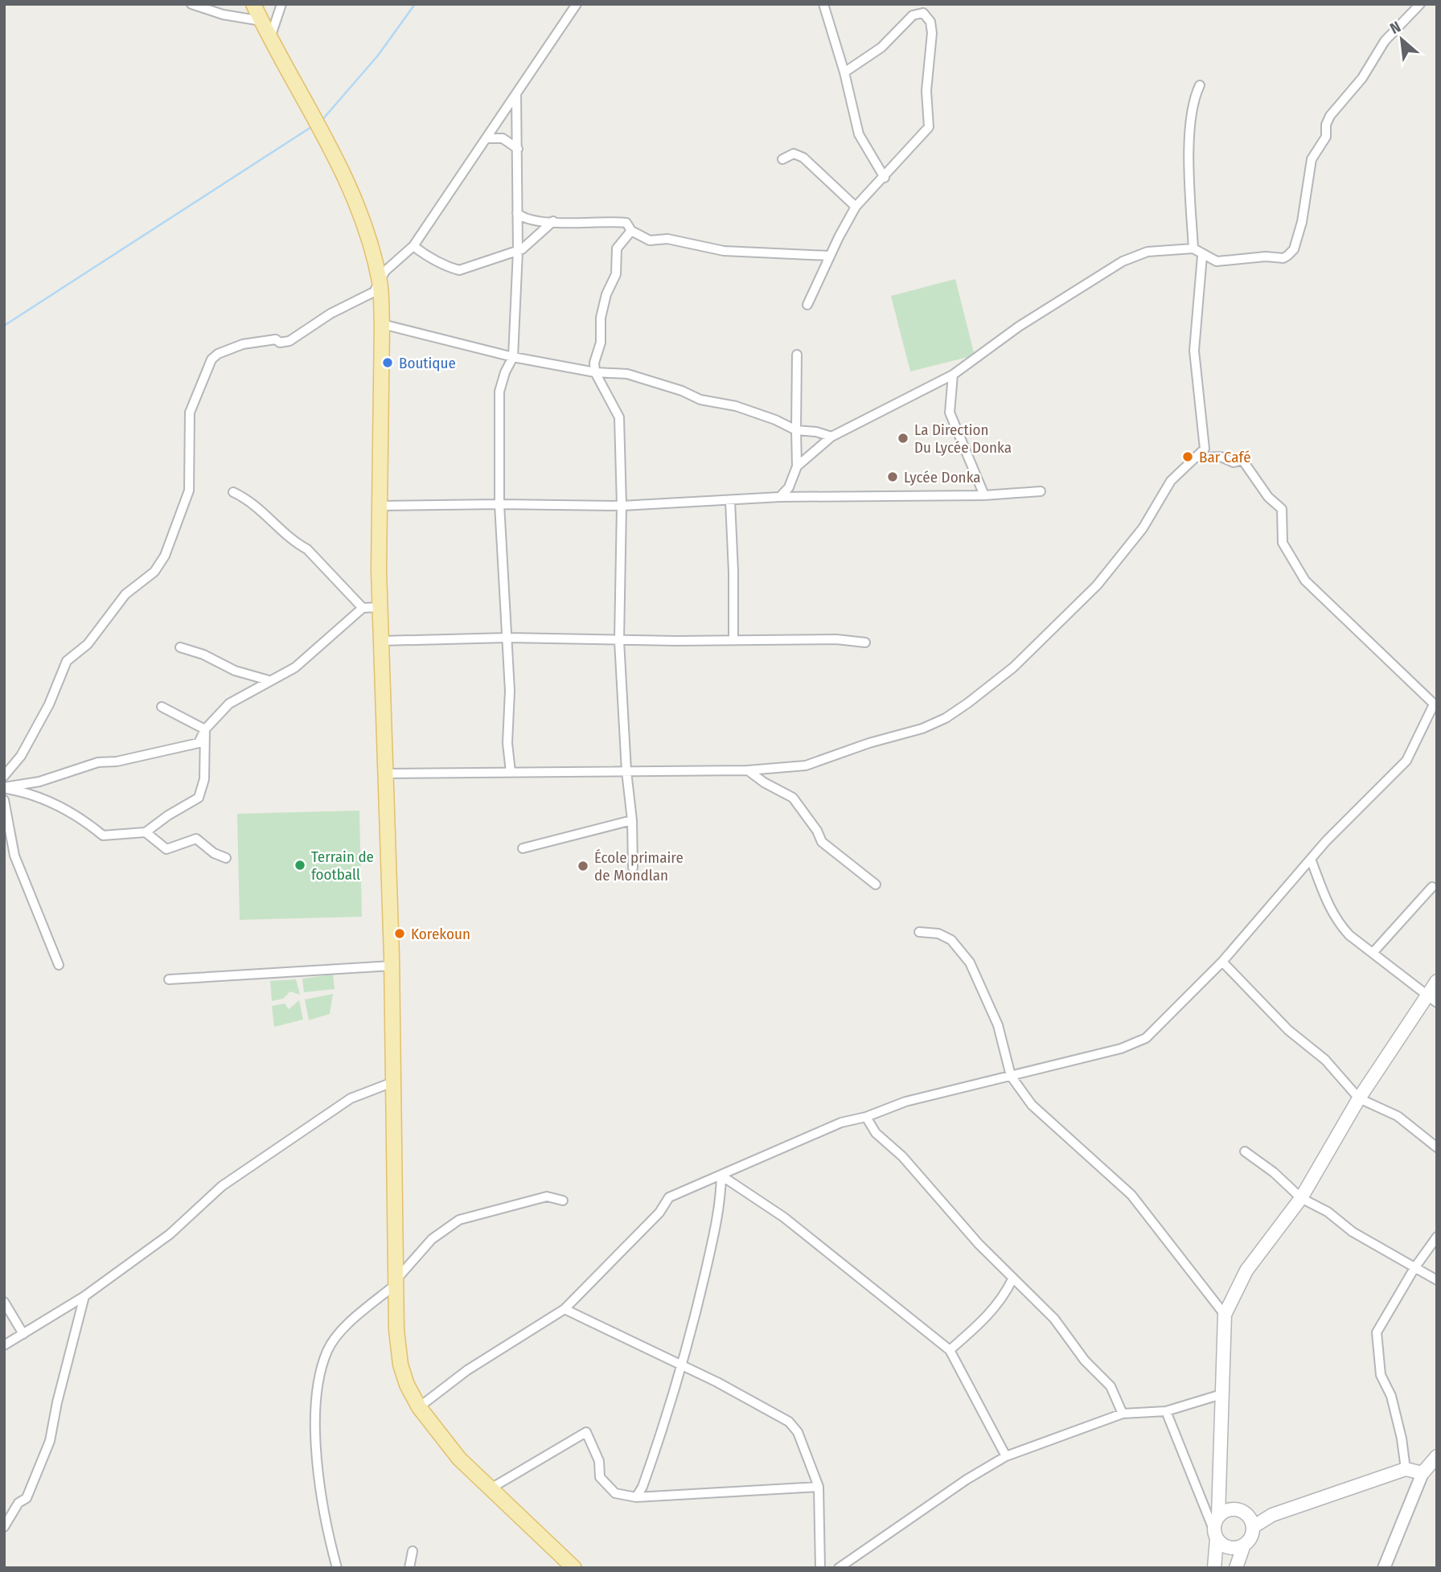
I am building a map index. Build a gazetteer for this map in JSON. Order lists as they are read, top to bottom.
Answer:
{
  "places": [
    "Boutique",
    "La Direction Du Lycée Donka",
    "Bar Café",
    "Lycée Donka",
    "Terrain de football",
    "École primaire de Mondlan",
    "Korekoun"
  ],
  "north": "top left"
}
